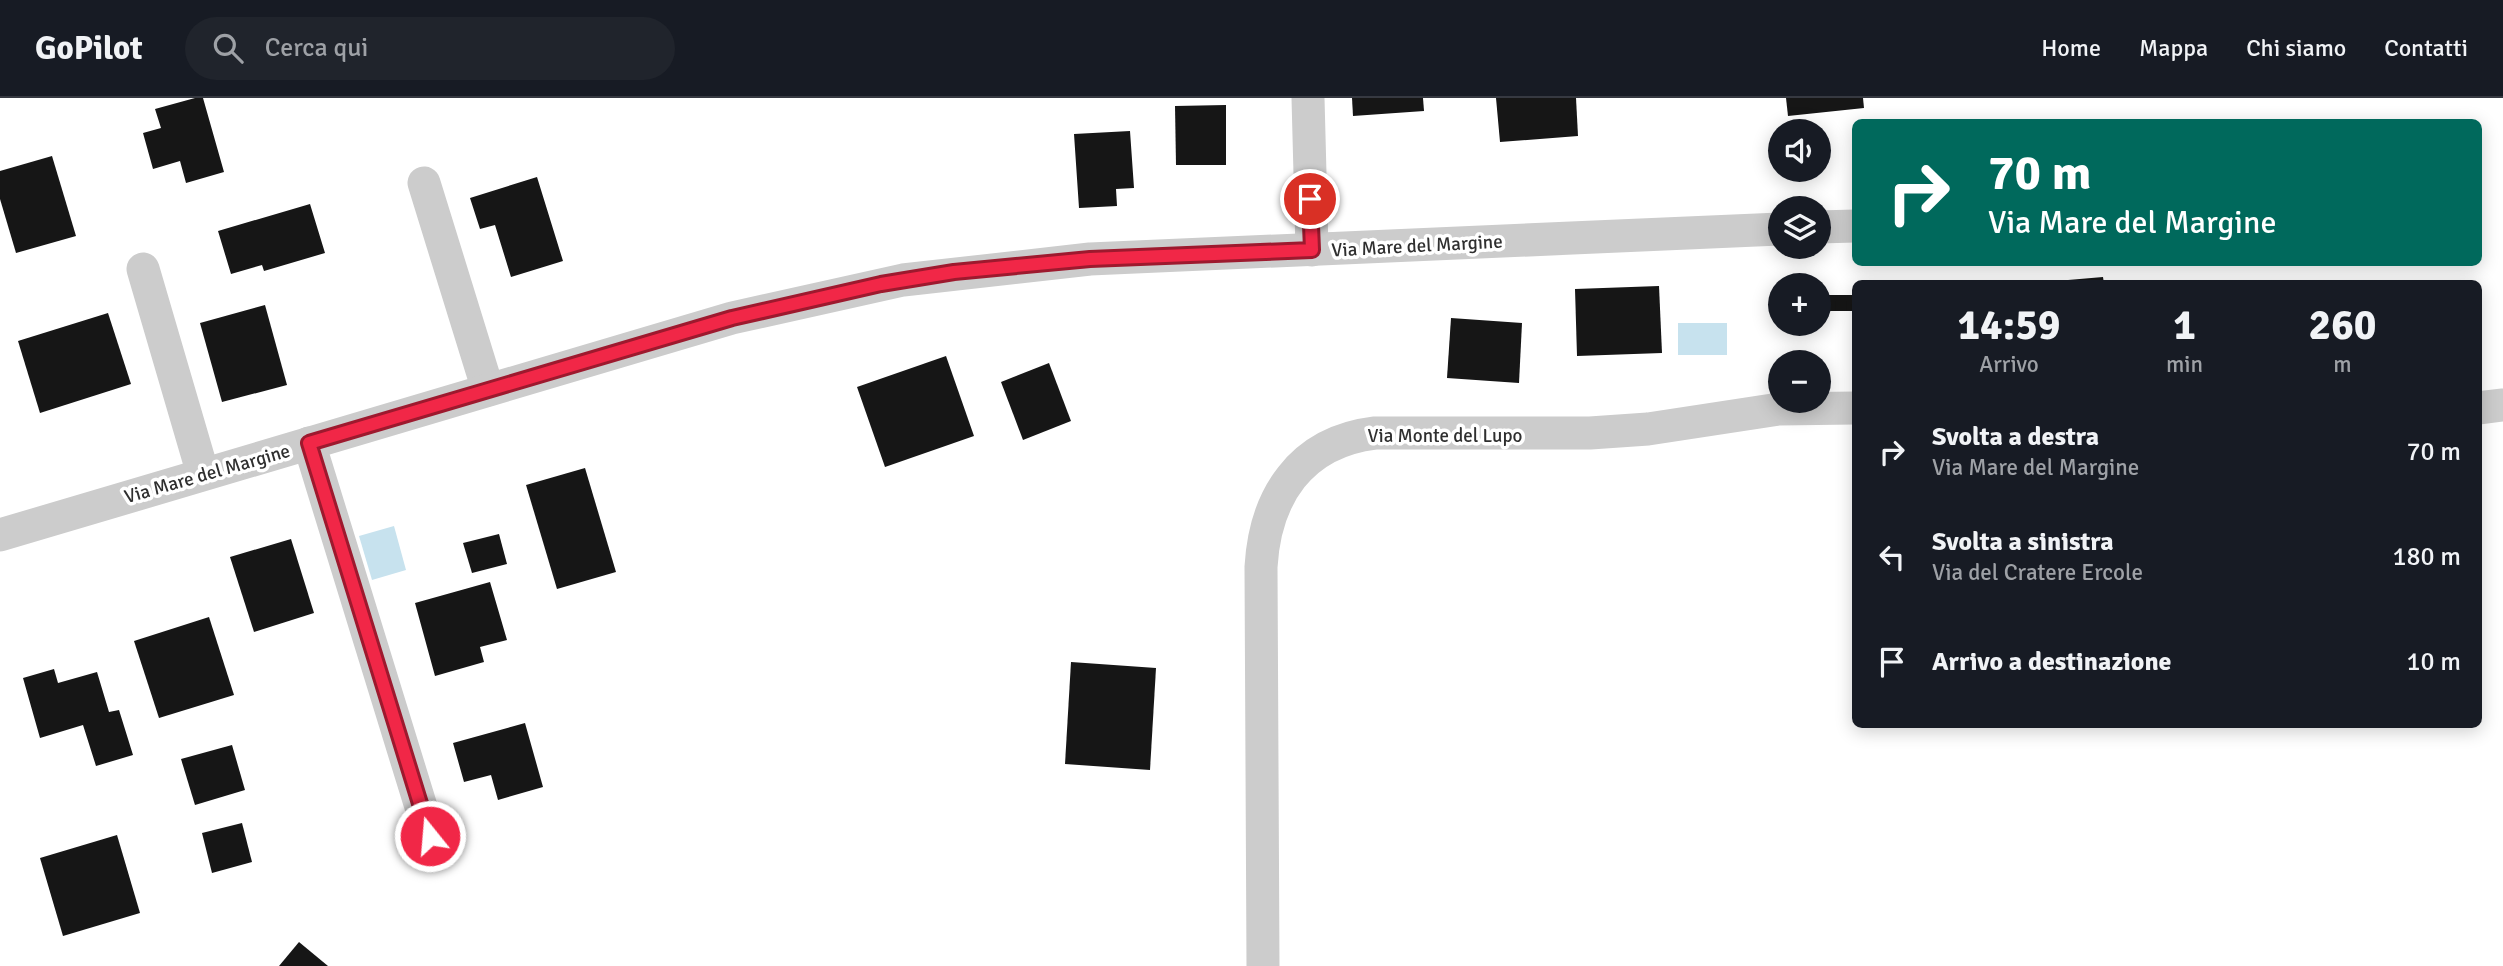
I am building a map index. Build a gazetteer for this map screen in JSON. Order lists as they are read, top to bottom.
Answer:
{
  "streets": {
    "street": ["Via Mare del Margine", "Via Monte del Lupo"]
  },
  "page": {
    "header": "GoPilot",
    "search": "Cerca qui",
    "nav": [
      "Home",
      "Mappa",
      "Chi siamo",
      "Contatti"
    ],
    "map_buttons": ["+", "−"],
    "turn": ["70 m", "Via Mare del Margine"],
    "eta": [
      "14:59",
      "Arrivo",
      "1",
      "min",
      "260",
      "m"
    ],
    "list": [
      {
        "name": "Svolta a destra",
        "note": "Via Mare del Margine",
        "value": "70 m"
      },
      {
        "name": "Svolta a sinistra",
        "note": "Via del Cratere Ercole",
        "value": "180 m"
      },
      {
        "name": "Arrivo a destinazione",
        "value": "10 m"
      }
    ]
  }
}
